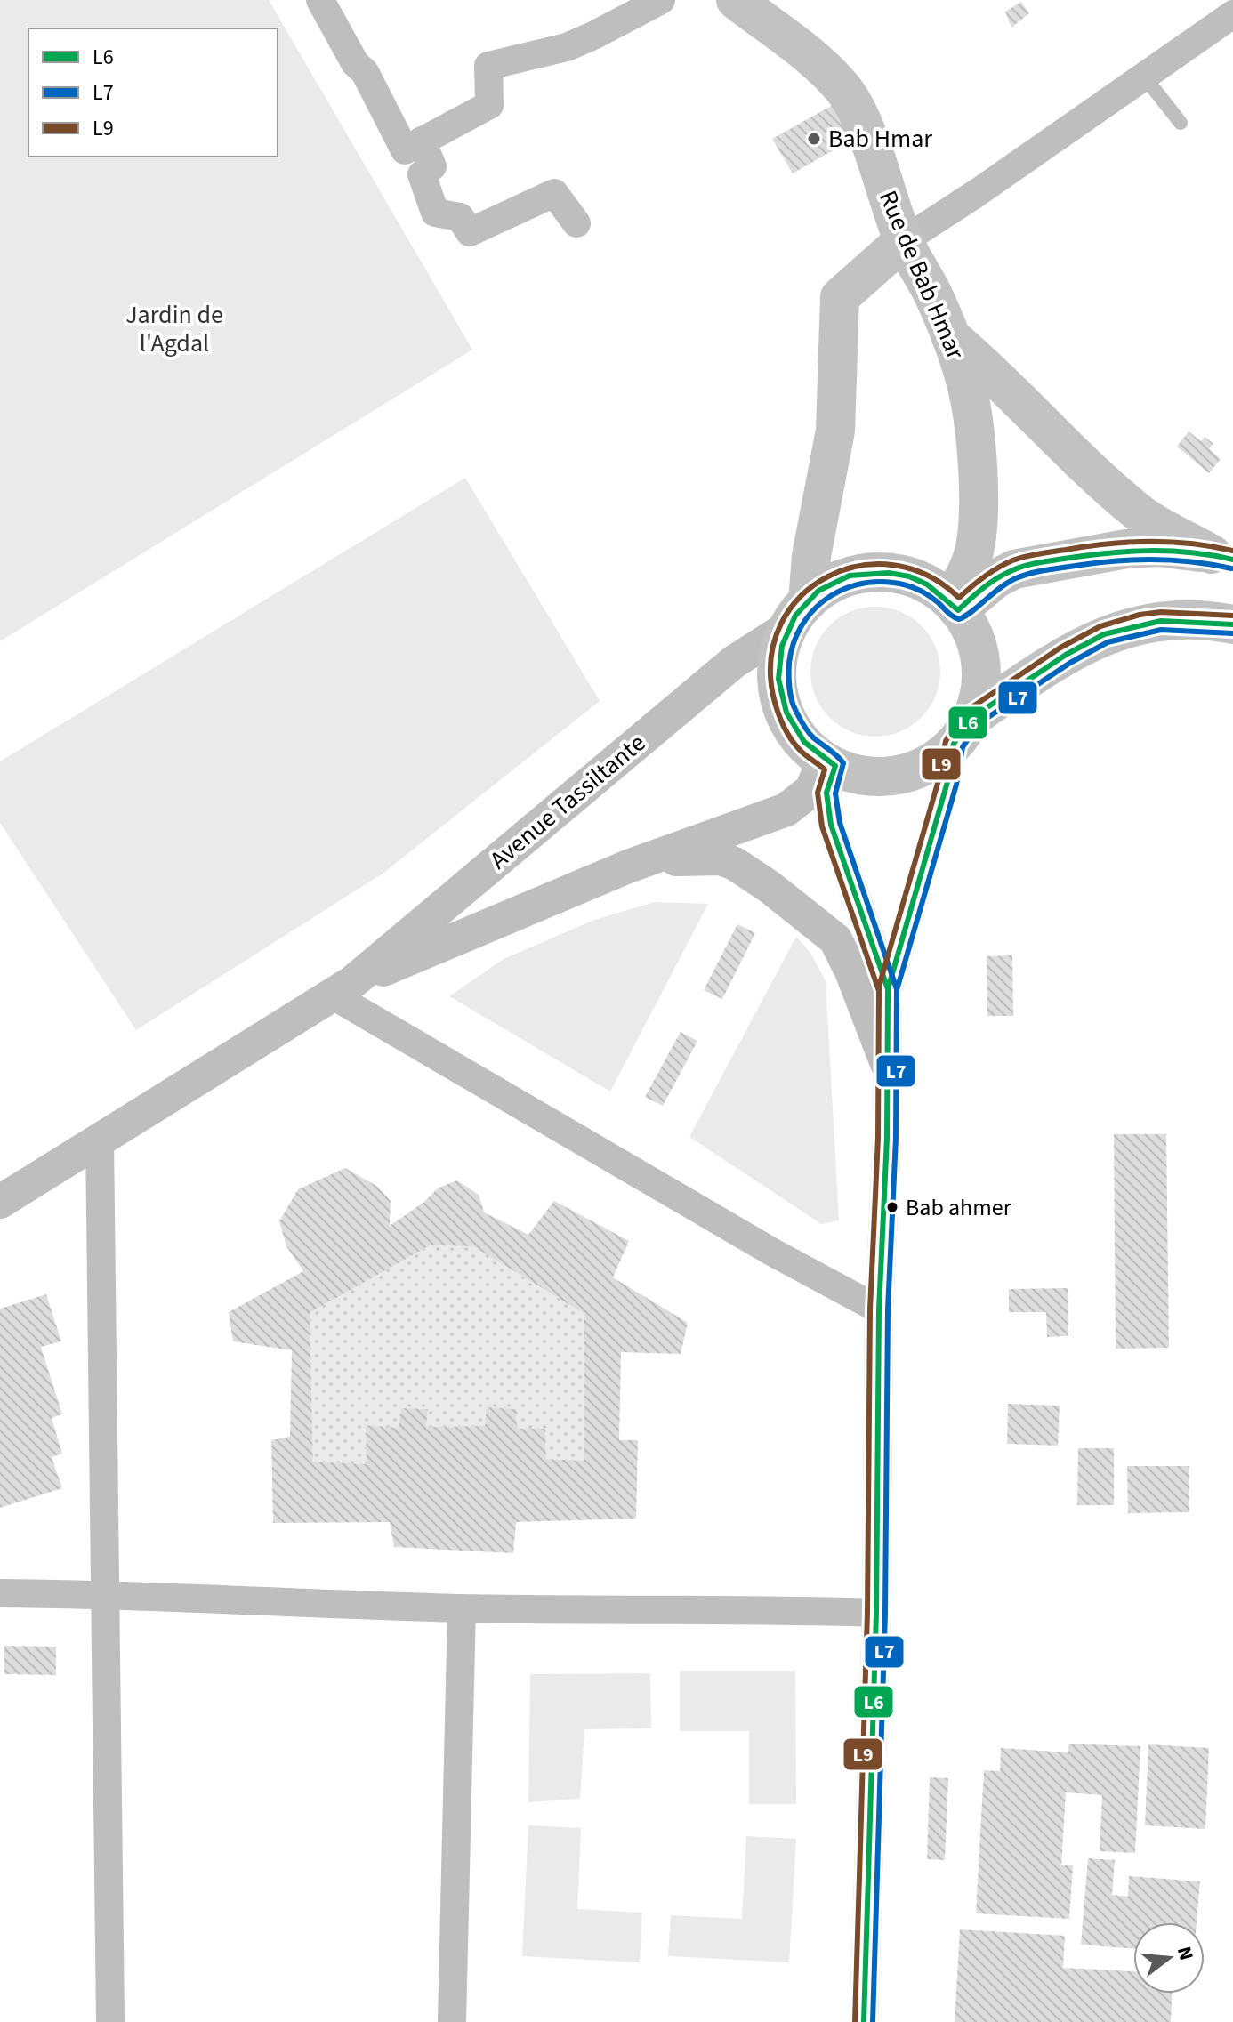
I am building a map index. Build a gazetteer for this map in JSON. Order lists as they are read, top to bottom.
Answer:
{
  "streets": {
    "main road": ["Rue de Bab Hmar"],
    "street": ["Avenue Tassiltante"]
  },
  "crossings": [
    ["Rue de Bab Hmar", "Avenue Tassiltante"]
  ],
  "parks": ["Jardin de l'Agdal"],
  "places": ["Bab Hmar", "Bab ahmer"],
  "lines": ["transit line L9", "transit line L6", "transit line L7"],
  "legend": ["L6", "L7", "L9"],
  "north": "right"
}
